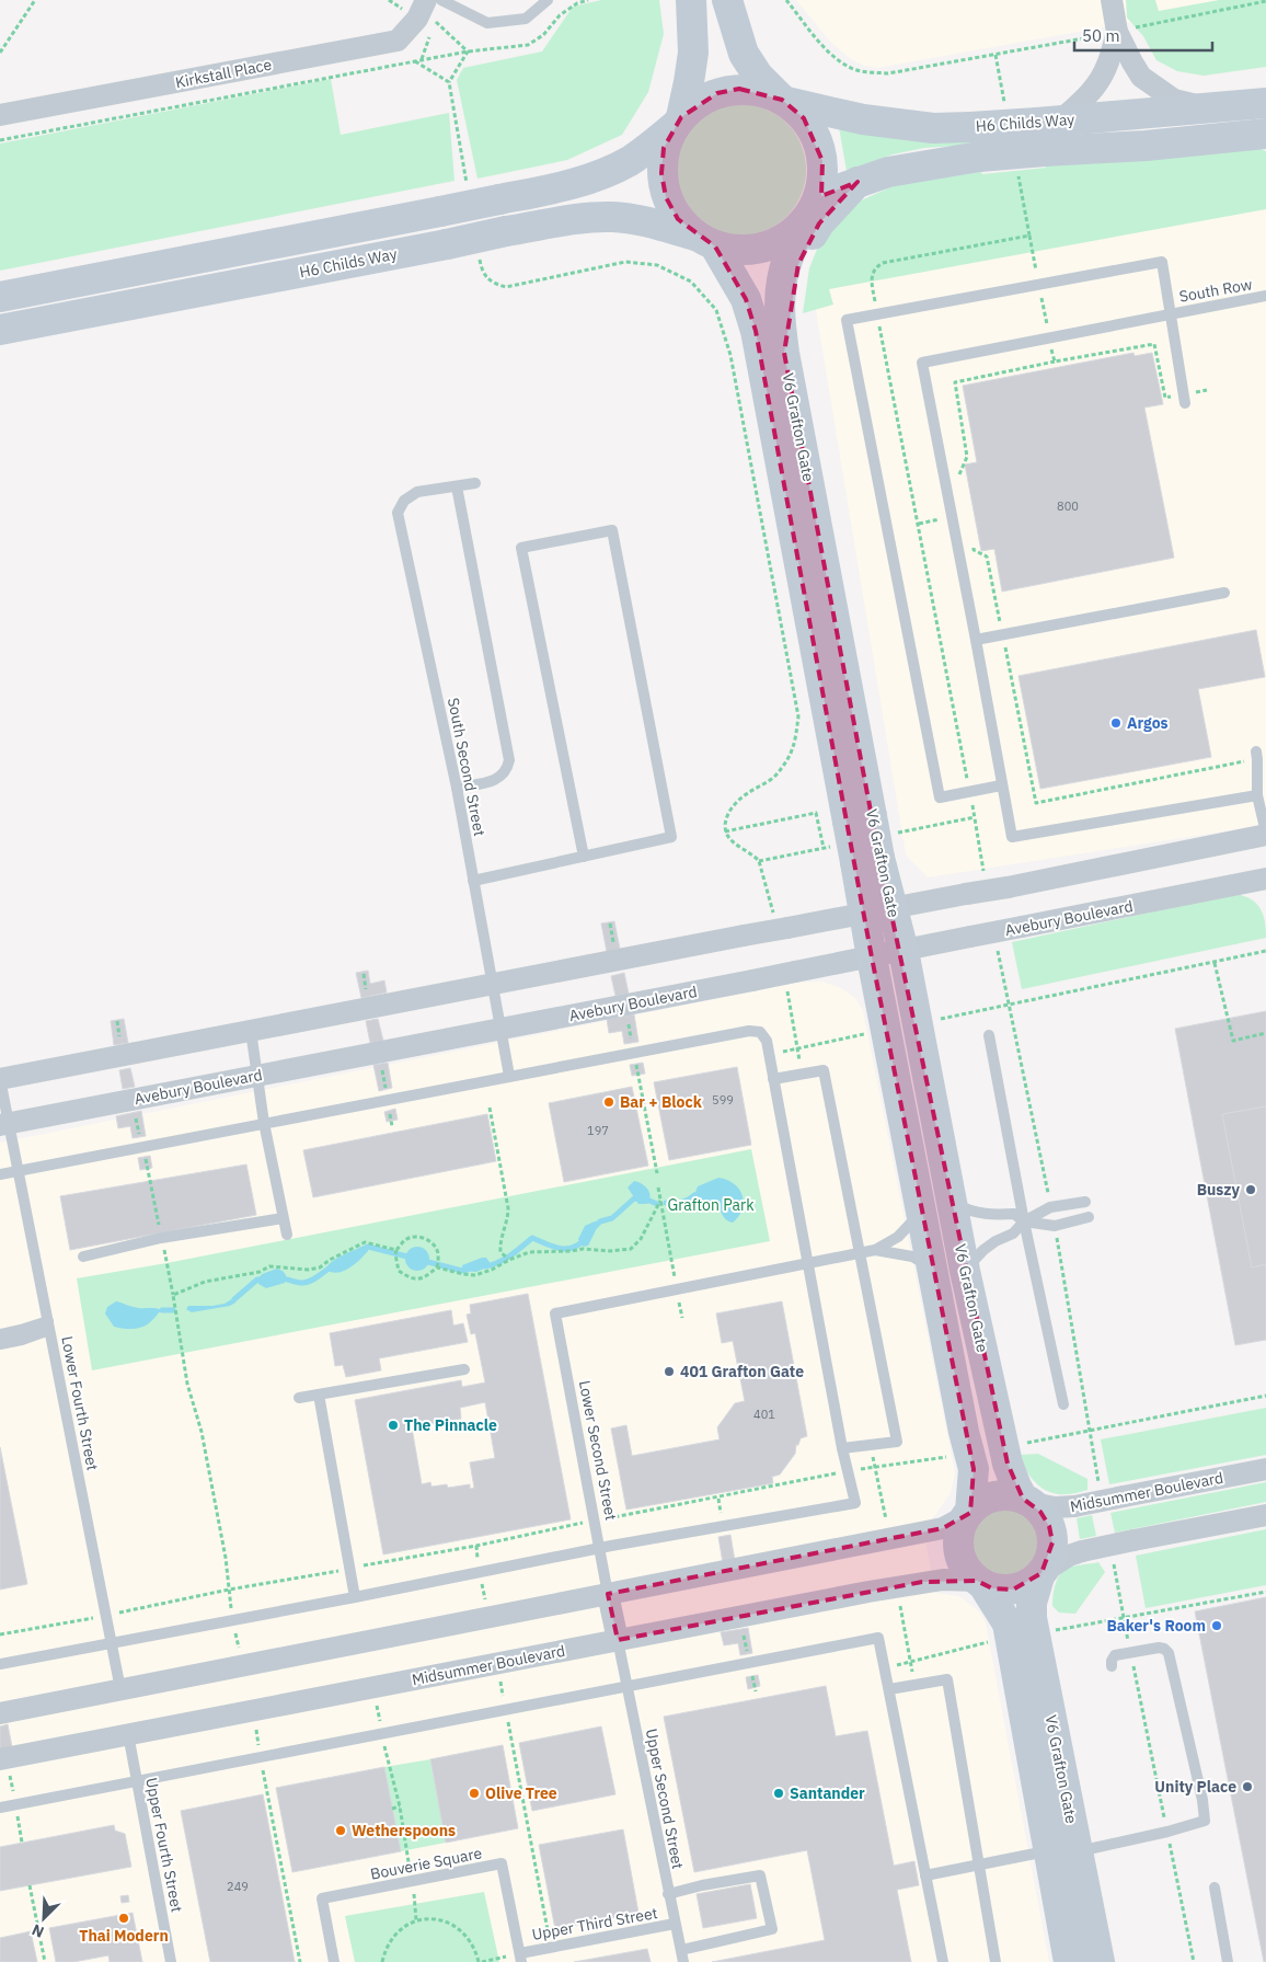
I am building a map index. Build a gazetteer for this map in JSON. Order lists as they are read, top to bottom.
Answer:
{
  "streets": {
    "street": [
      "Kirkstall Place",
      "H6 Childs Way",
      "V6 Grafton Gate",
      "Avebury Boulevard",
      "Midsummer Boulevard"
    ],
    "lane": [
      "South Row",
      "South Second Street",
      "Lower Fourth Street",
      "Lower Second Street",
      "Upper Second Street",
      "Upper Fourth Street",
      "Bouverie Square",
      "Upper Third Street"
    ]
  },
  "crossings": [
    ["H6 Childs Way", "V6 Grafton Gate"],
    ["V6 Grafton Gate", "Avebury Boulevard"],
    ["V6 Grafton Gate", "Midsummer Boulevard"],
    ["South Second Street", "Avebury Boulevard"],
    ["Avebury Boulevard", "Lower Fourth Street"],
    ["Midsummer Boulevard", "Upper Second Street"],
    ["Midsummer Boulevard", "Upper Fourth Street"],
    ["Upper Second Street", "Upper Third Street"],
    ["Bouverie Square", "Upper Third Street"]
  ],
  "parks": ["Grafton Park"],
  "places": [
    "Argos",
    "Bar + Block",
    "Buszy",
    "401 Grafton Gate",
    "The Pinnacle",
    "Baker's Room",
    "Unity Place",
    "Olive Tree",
    "Santander",
    "Wetherspoons",
    "Thai Modern"
  ],
  "house_numbers": [
    "800",
    "599",
    "197",
    "401",
    "249"
  ],
  "scale_bar": "50 m",
  "north": "bottom left"
}
